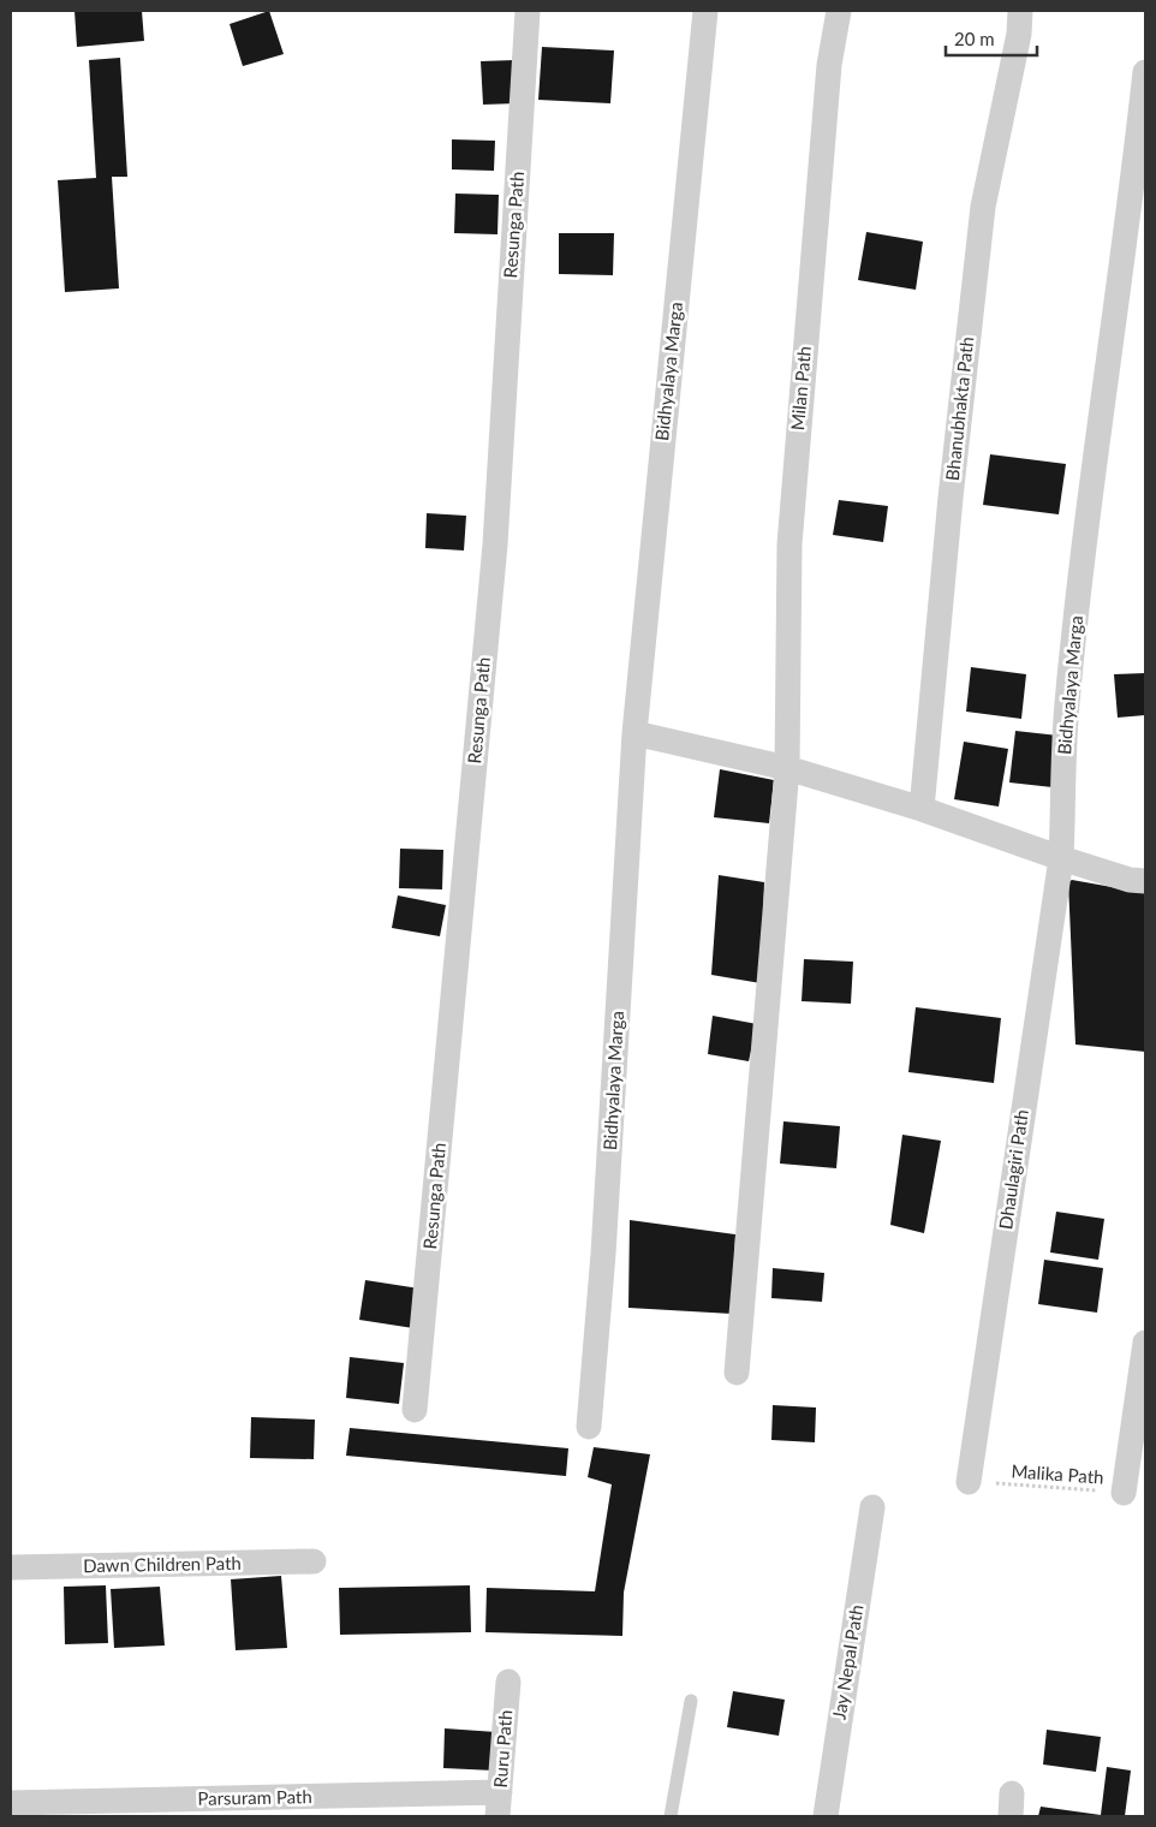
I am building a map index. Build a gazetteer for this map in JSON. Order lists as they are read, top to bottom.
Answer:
{
  "streets": {
    "street": [
      "Resunga Path",
      "Bidhyalaya Marga",
      "Milan Path",
      "Bhanubhakta Path",
      "Dhaulagiri Path",
      "Dawn Children Path",
      "Jay Nepal Path",
      "Ruru Path",
      "Parsuram Path"
    ],
    "path": ["Malika Path"]
  },
  "crossings": [
    ["Bidhyalaya Marga", "Dhaulagiri Path"],
    ["Dhaulagiri Path", "Malika Path"],
    ["Ruru Path", "Parsuram Path"]
  ],
  "scale_bar": "20 m"
}
